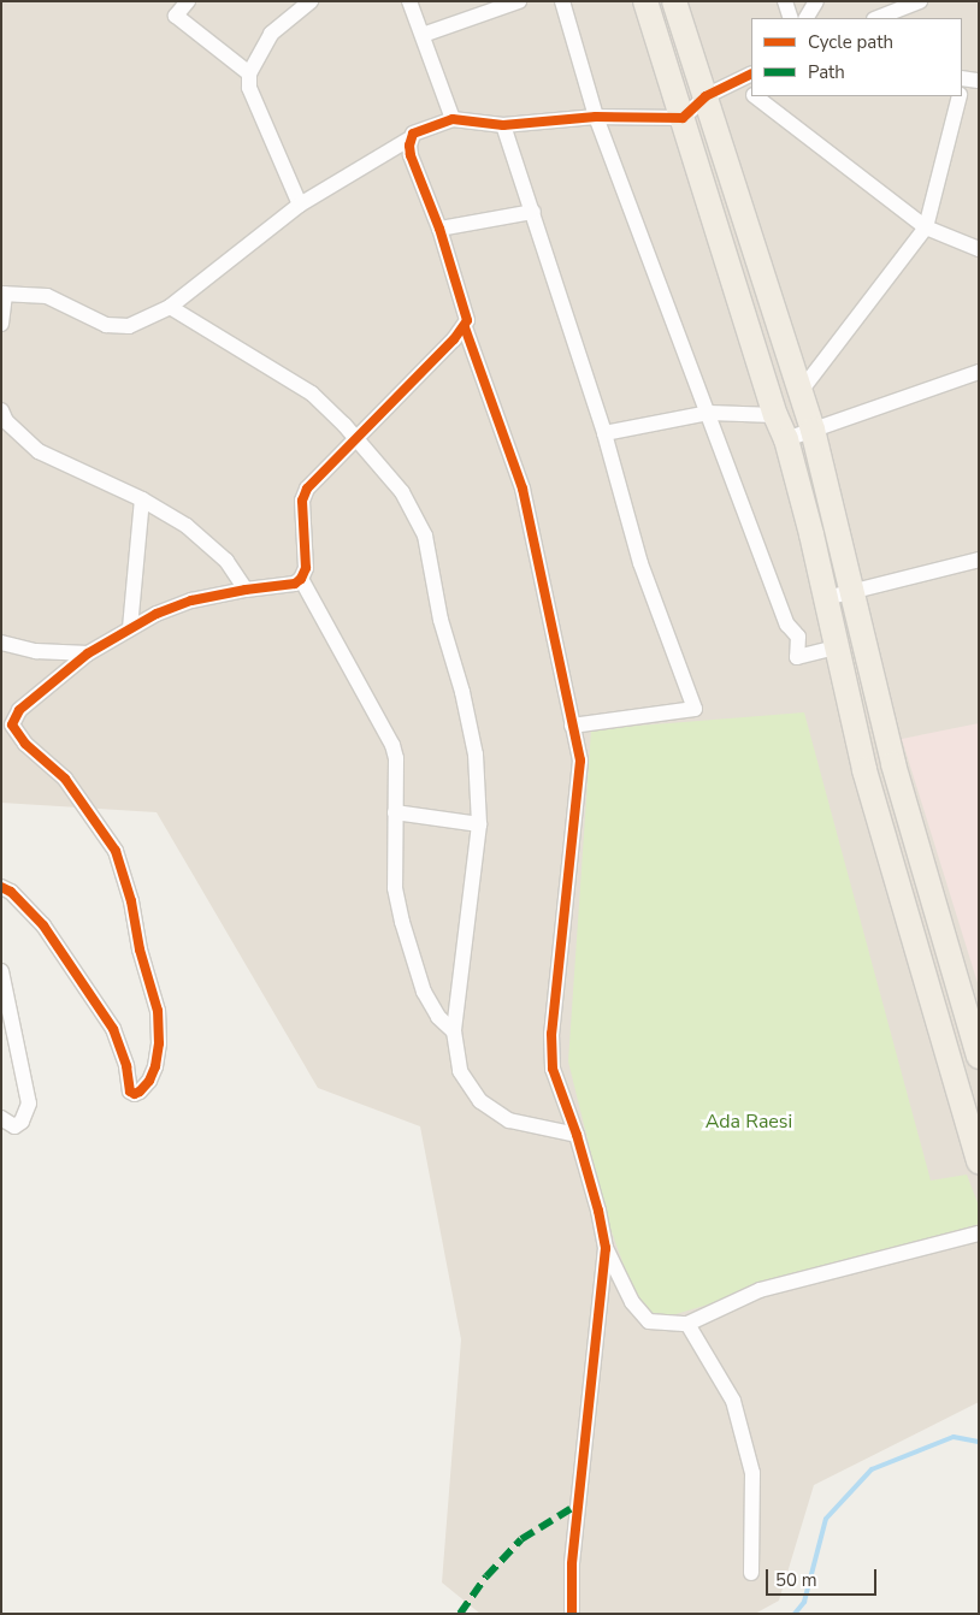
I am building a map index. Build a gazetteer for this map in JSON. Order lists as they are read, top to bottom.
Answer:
{
  "parks": ["Ada Raesi"],
  "legend": ["Cycle path", "Path"],
  "scale_bar": "50 m"
}
